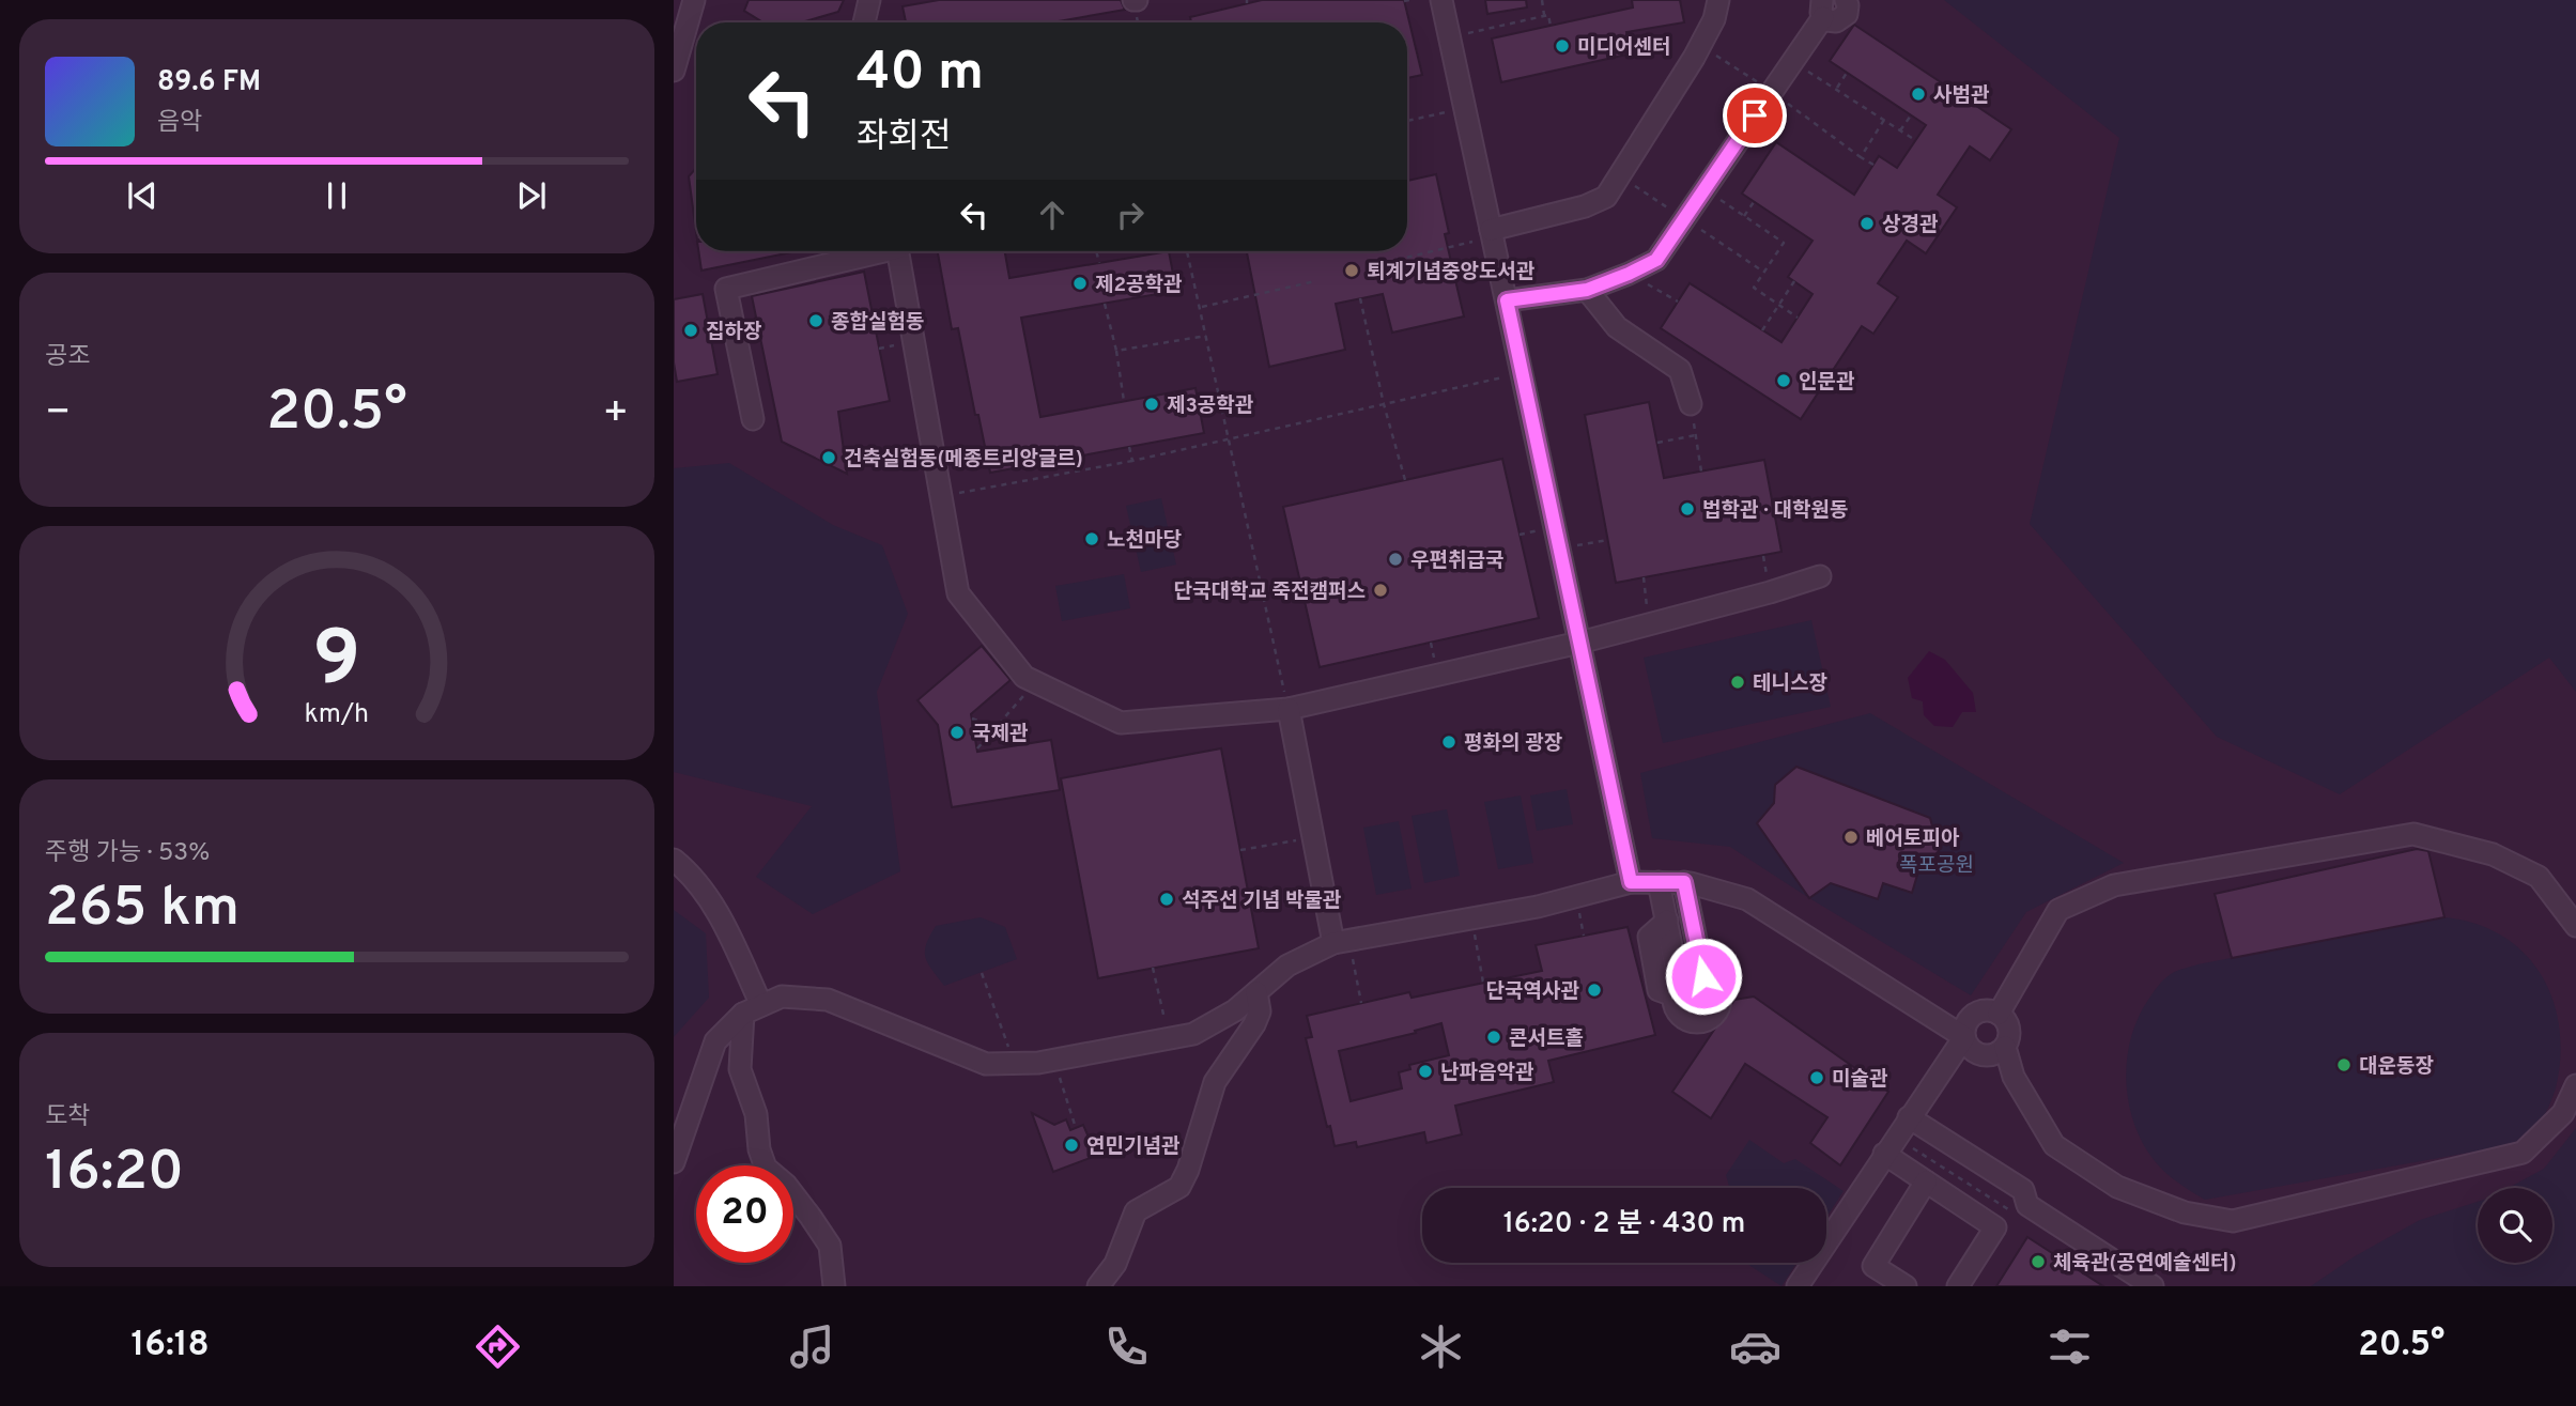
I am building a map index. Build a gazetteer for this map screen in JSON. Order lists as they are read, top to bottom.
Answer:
{
  "parks": ["폭포공원"],
  "places": [
    "미디어센터",
    "사범관",
    "상경관",
    "퇴계기념중앙도서관",
    "제2공학관",
    "종합실험동",
    "집하장",
    "인문관",
    "제3공학관",
    "건축실험동(메종트리앙글르)",
    "법학관 · 대학원동",
    "노천마당",
    "우편취급국",
    "단국대학교 죽전캠퍼스",
    "테니스장",
    "국제관",
    "평화의 광장",
    "베어토피아",
    "석주선 기념 박물관",
    "단국역사관",
    "콘서트홀",
    "대운동장",
    "난파음악관",
    "미술관",
    "연민기념관",
    "체육관(공연예술센터)"
  ],
  "page": {
    "turn": ["40 m", "좌회전"],
    "song": ["89.6 FM", "음악"],
    "tile": [
      "공조",
      ["주행 가능 · 53%", "265 km"],
      ["도착", "16:20"]
    ],
    "heat": ["−", "20.5°", "+"],
    "limit": "20",
    "trip": "16:20 · 2 분 · 430 m",
    "tabs": ["16:18", "20.5°"],
    "gauge": ["9", "km/h"]
  }
}
